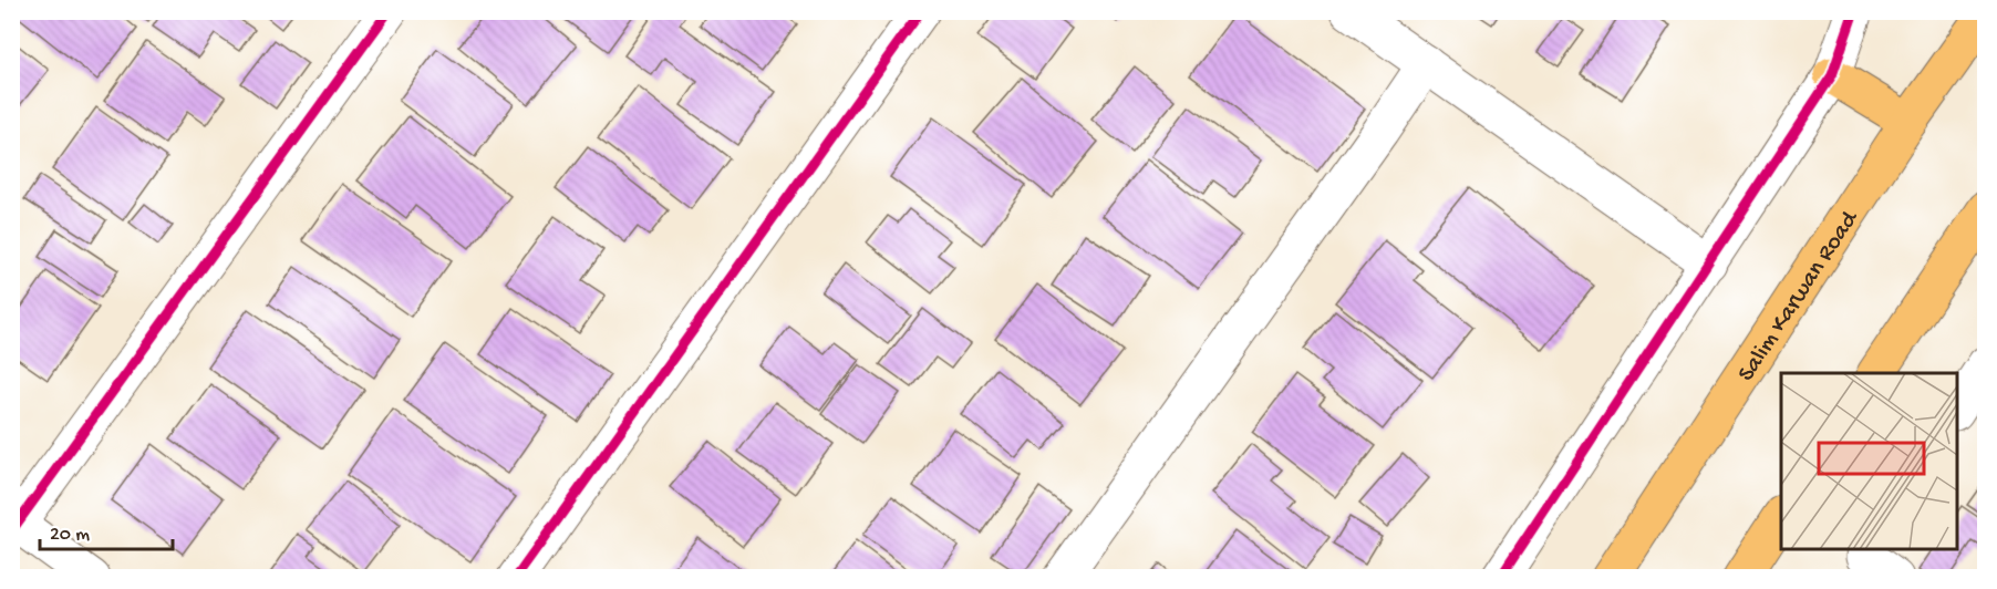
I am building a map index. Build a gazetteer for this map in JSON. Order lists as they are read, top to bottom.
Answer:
{
  "streets": {
    "main road": ["Salim Karwan Road"]
  },
  "scale_bar": "20 m"
}
